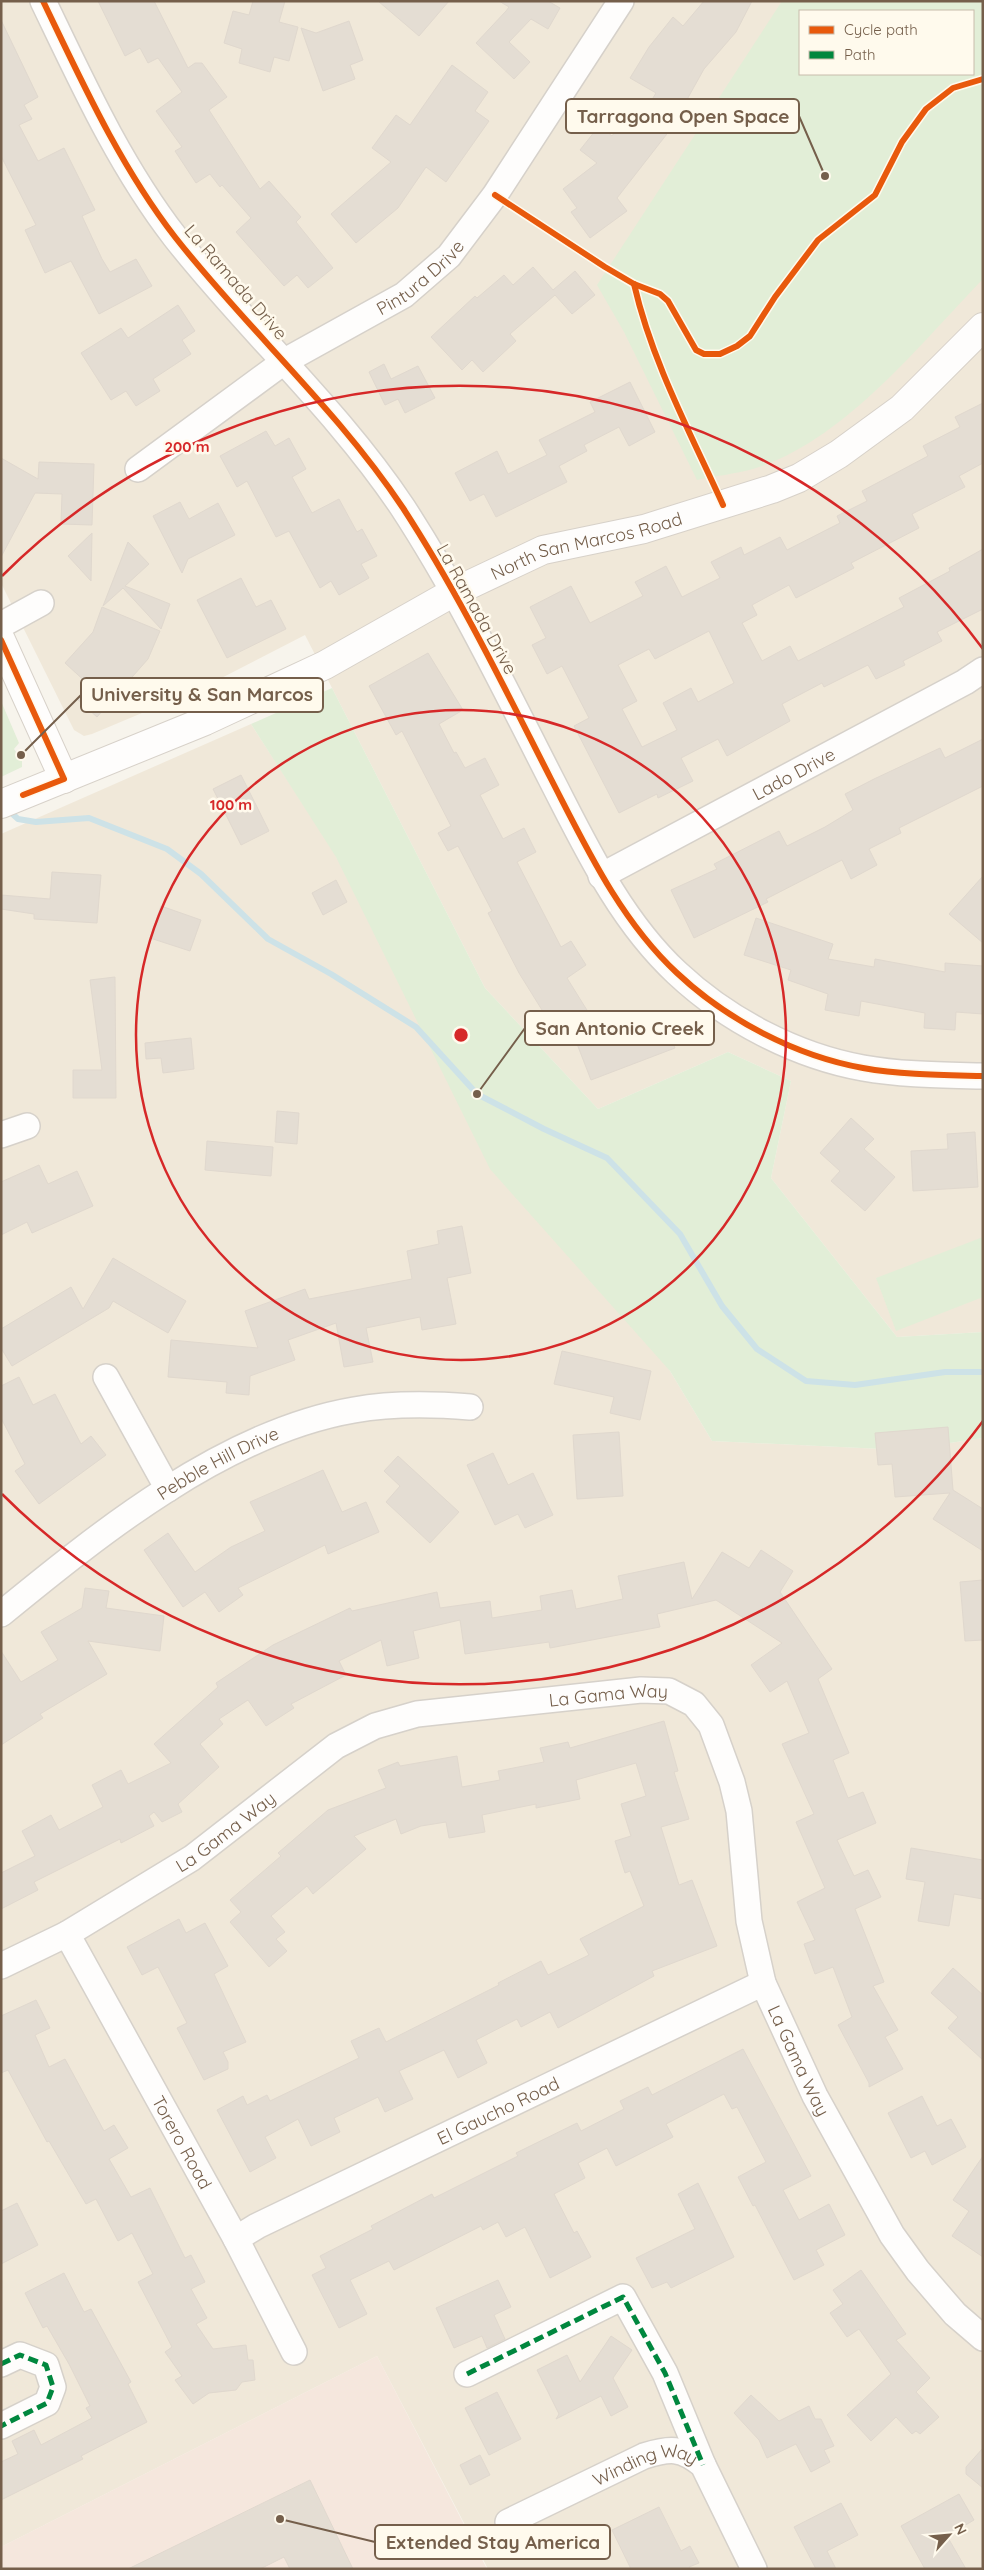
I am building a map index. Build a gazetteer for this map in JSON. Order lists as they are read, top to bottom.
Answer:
{
  "streets": {
    "street": [
      "Pintura Drive",
      "La Ramada Drive",
      "North San Marcos Road",
      "Lado Drive",
      "Pebble Hill Drive",
      "La Gama Way",
      "El Gaucho Road",
      "Torero Road",
      "Winding Way"
    ]
  },
  "crossings": [
    ["Pintura Drive", "La Ramada Drive"],
    ["La Ramada Drive", "North San Marcos Road"],
    ["La Ramada Drive", "Lado Drive"],
    ["La Gama Way", "El Gaucho Road"],
    ["La Gama Way", "Torero Road"],
    ["El Gaucho Road", "Torero Road"]
  ],
  "places": [
    "Tarragona Open Space",
    "University & San Marcos",
    "San Antonio Creek",
    "Extended Stay America"
  ],
  "legend": ["Cycle path", "Path"],
  "north": "top right",
  "rings": ["200 m", "100 m"]
}
